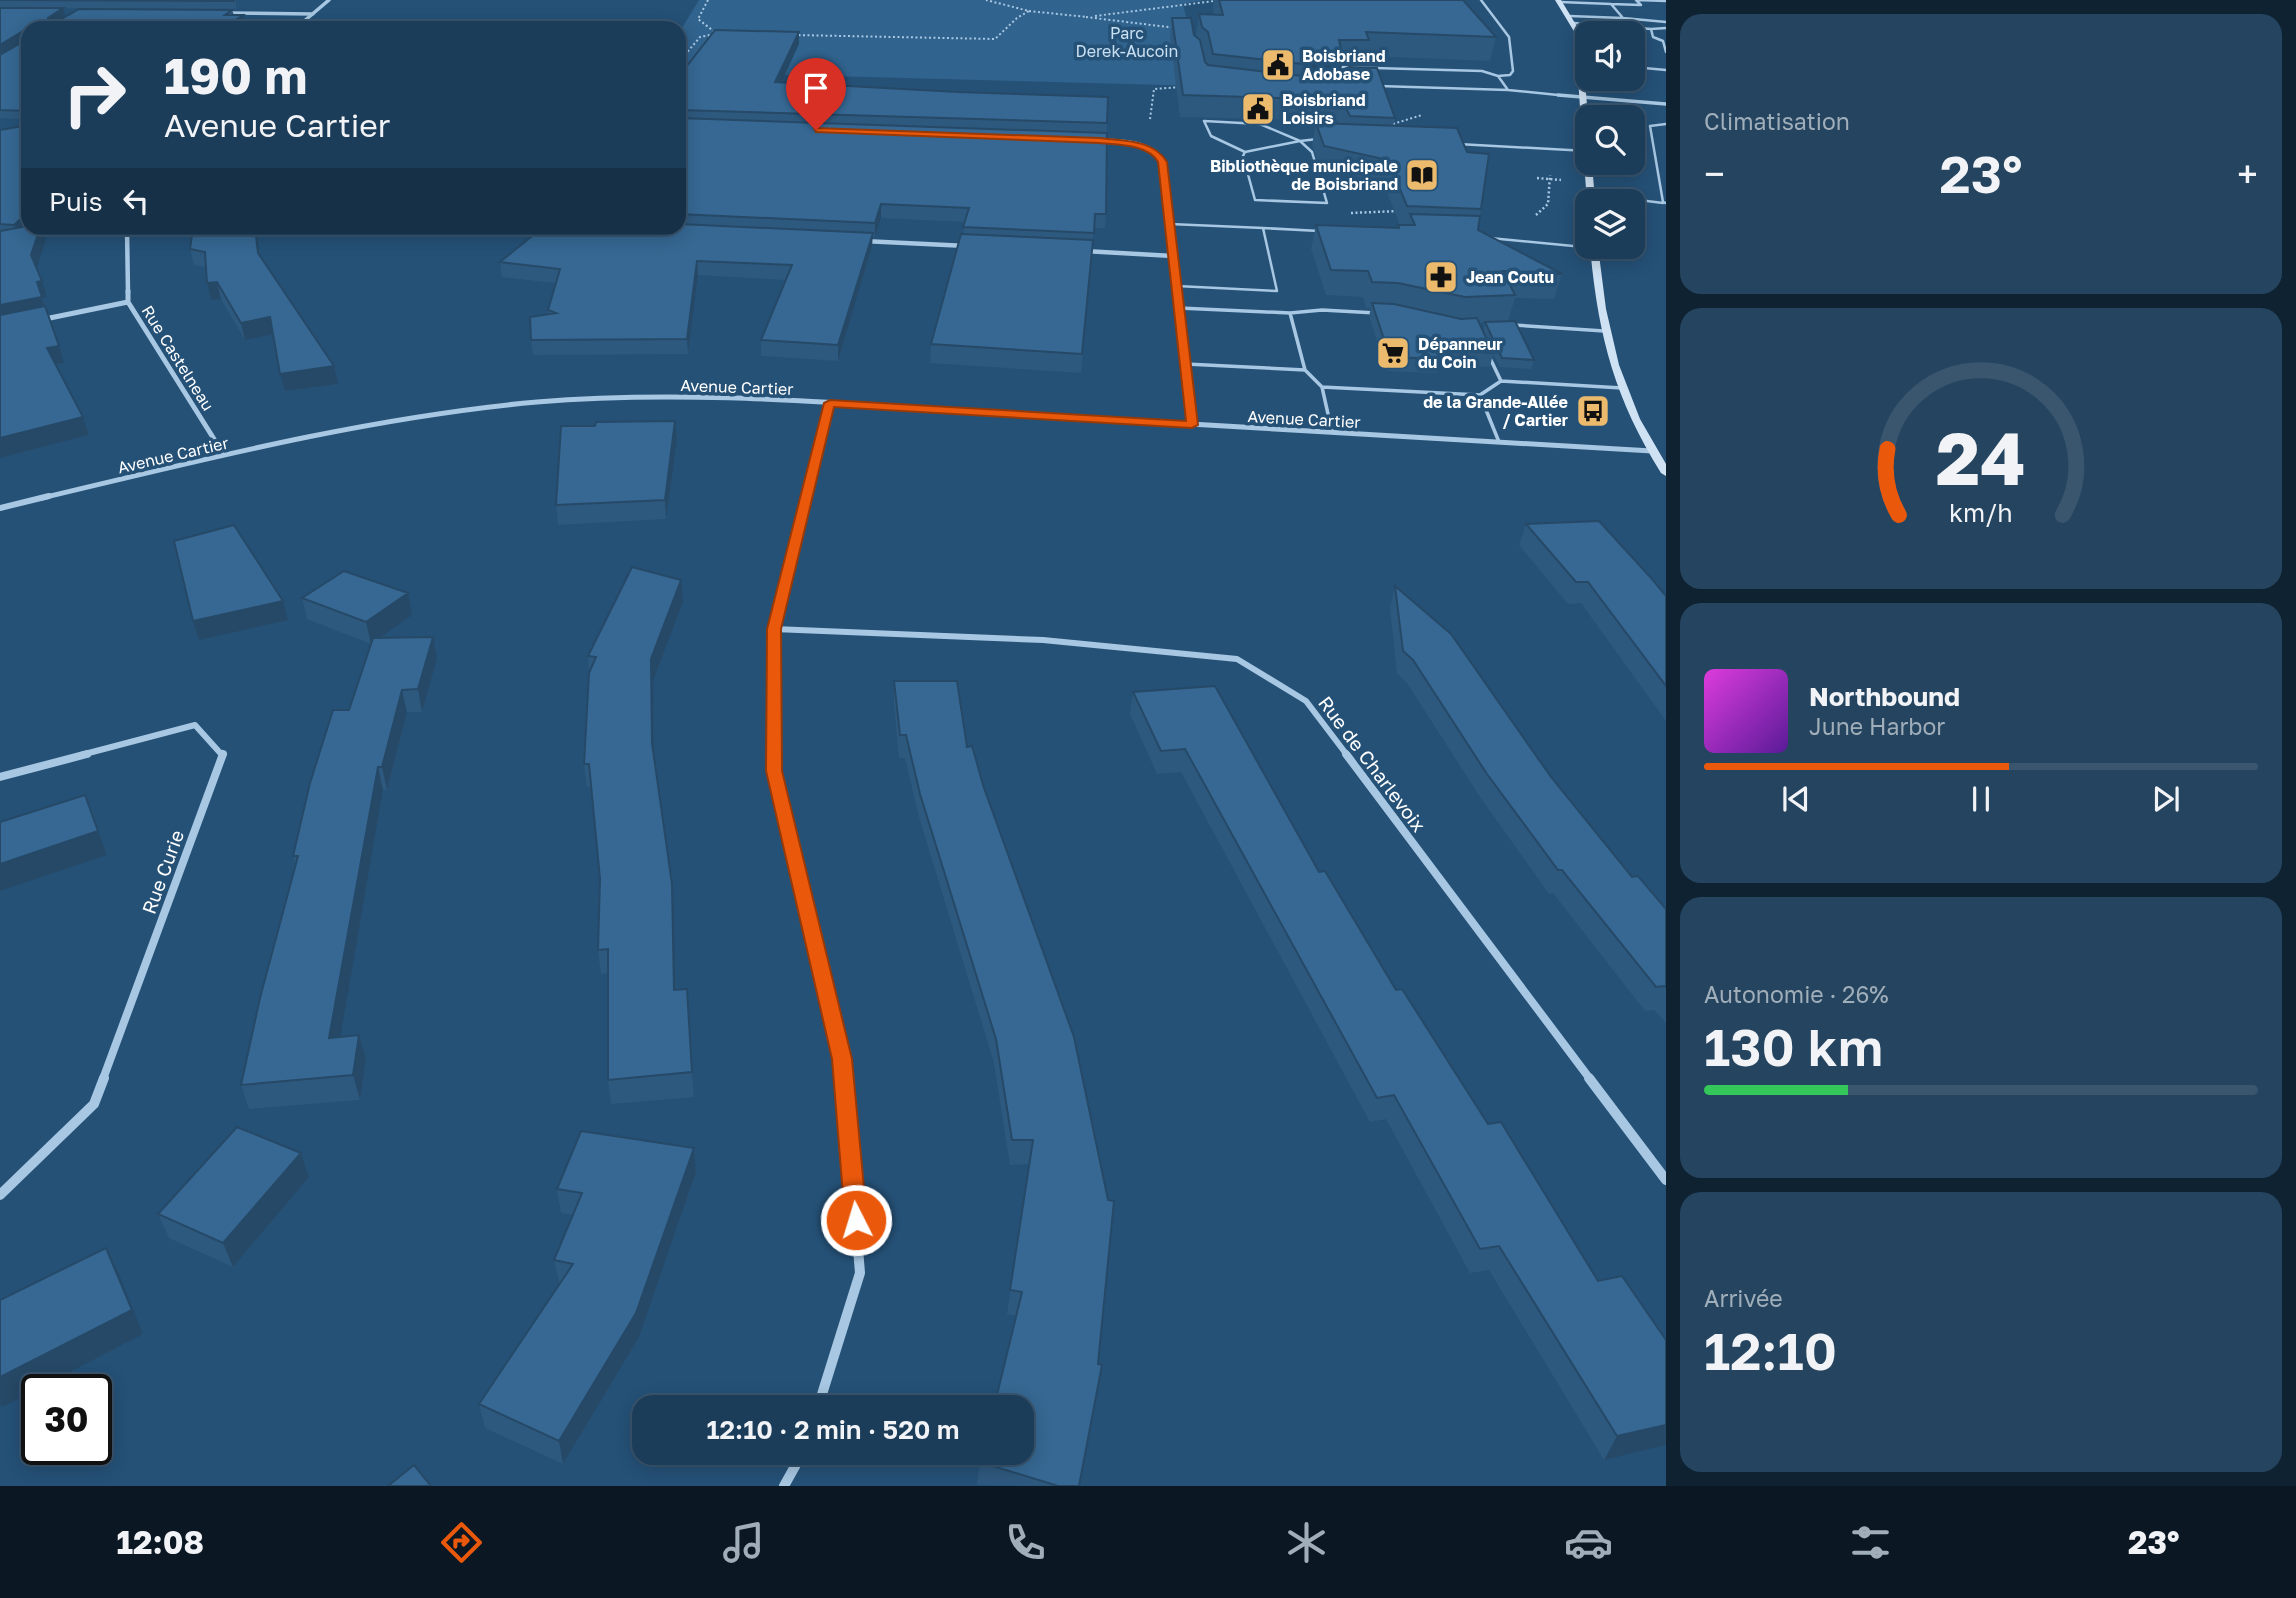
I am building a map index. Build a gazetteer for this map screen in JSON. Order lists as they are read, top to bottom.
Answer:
{
  "streets": {
    "street": [
      "Rue Castelneau",
      "Avenue Cartier",
      "Rue de Charlevoix",
      "Rue Curie"
    ]
  },
  "crossings": [
    ["Rue Castelneau", "Avenue Cartier"]
  ],
  "parks": ["Parc Derek-Aucoin"],
  "places": {
    "public building": ["Boisbriand Adobase", "Boisbriand Loisirs"],
    "library": ["Bibliothèque municipale de Boisbriand"],
    "pharmacy": ["Jean Coutu"],
    "supermarket": ["Dépanneur du Coin"],
    "bus stop": ["de la Grande-Allée / Cartier"]
  },
  "page": {
    "tile": [
      "Climatisation",
      ["Autonomie · 26%", "130 km"],
      ["Arrivée", "12:10"]
    ],
    "turn": ["190 m", "Avenue Cartier"],
    "heat": ["−", "23°", "+"],
    "then": "Puis",
    "song": ["Northbound", "June Harbor"],
    "limit": "30",
    "trip": "12:10 · 2 min · 520 m",
    "tabs": ["12:08", "23°"],
    "gauge": ["24", "km/h"]
  }
}
